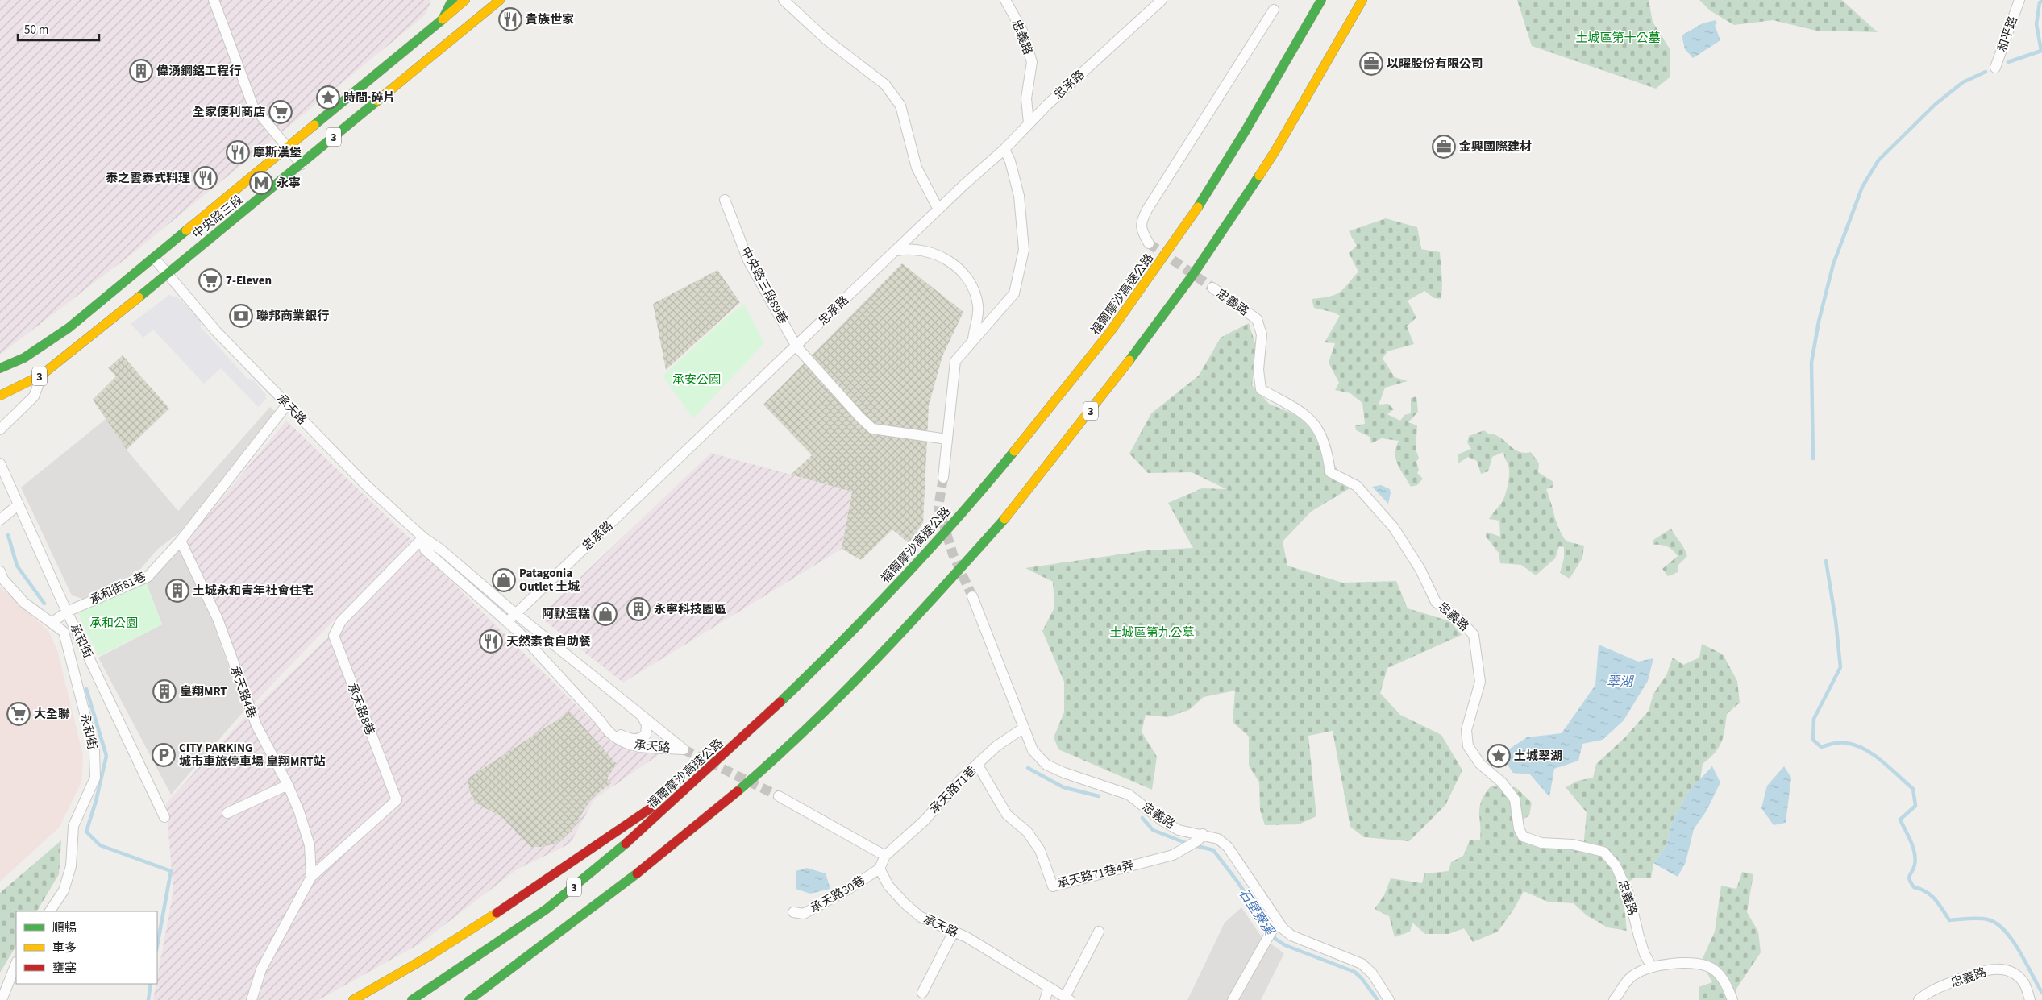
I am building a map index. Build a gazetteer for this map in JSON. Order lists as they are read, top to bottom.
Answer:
{
  "streets": {
    "main road": ["3", "中央路三段", "福爾摩沙高速公路"],
    "street": [
      "和平路",
      "忠義路",
      "忠承路",
      "中央路三段89巷",
      "承天路",
      "承和街81巷",
      "承和街",
      "承天路4巷",
      "承天路8巷",
      "永和街",
      "承天路71巷",
      "承天路71巷4弄",
      "承天路30巷"
    ]
  },
  "crossings": [
    ["忠義路", "忠承路"],
    ["忠義路", "承天路71巷"],
    ["忠義路", "承天路71巷4弄"],
    ["忠承路", "中央路三段89巷"],
    ["忠承路", "承天路"],
    ["3", "中央路三段"],
    ["中央路三段", "承天路"],
    ["承天路", "承天路8巷"],
    ["承天路", "承天路30巷"],
    ["承和街81巷", "承和街"],
    ["承和街81巷", "承天路4巷"],
    ["承和街81巷", "永和街"],
    ["承天路4巷", "承天路8巷"],
    ["承天路71巷", "承天路71巷4弄"]
  ],
  "water": ["翠湖", "石壁寮溪"],
  "parks": [
    "土城區第十公墓",
    "承安公園",
    "承和公園",
    "土城區第九公墓"
  ],
  "places": {
    "restaurant": [
      "貴族世家",
      "摩斯漢堡",
      "泰之雲泰式料理",
      "天然素食自助餐"
    ],
    "office": ["以曜股份有限公司", "金興國際建材"],
    "building": [
      "偉湧鋼鋁工程行",
      "土城永和青年社會住宅",
      "永寧科技園區",
      "皇翔MRT"
    ],
    "place": ["時間·碎片", "土城翠湖"],
    "supermarket": ["全家便利商店", "7-Eleven", "大全聯"],
    "metro station": ["永寧"],
    "bank": ["聯邦商業銀行"],
    "shop": ["Patagonia Outlet 土城", "阿默蛋糕"],
    "parking": ["CITY PARKING 城市車旅停車場 皇翔MRT站"]
  },
  "legend": ["順暢", "車多", "壅塞"],
  "scale_bar": "50 m"
}
